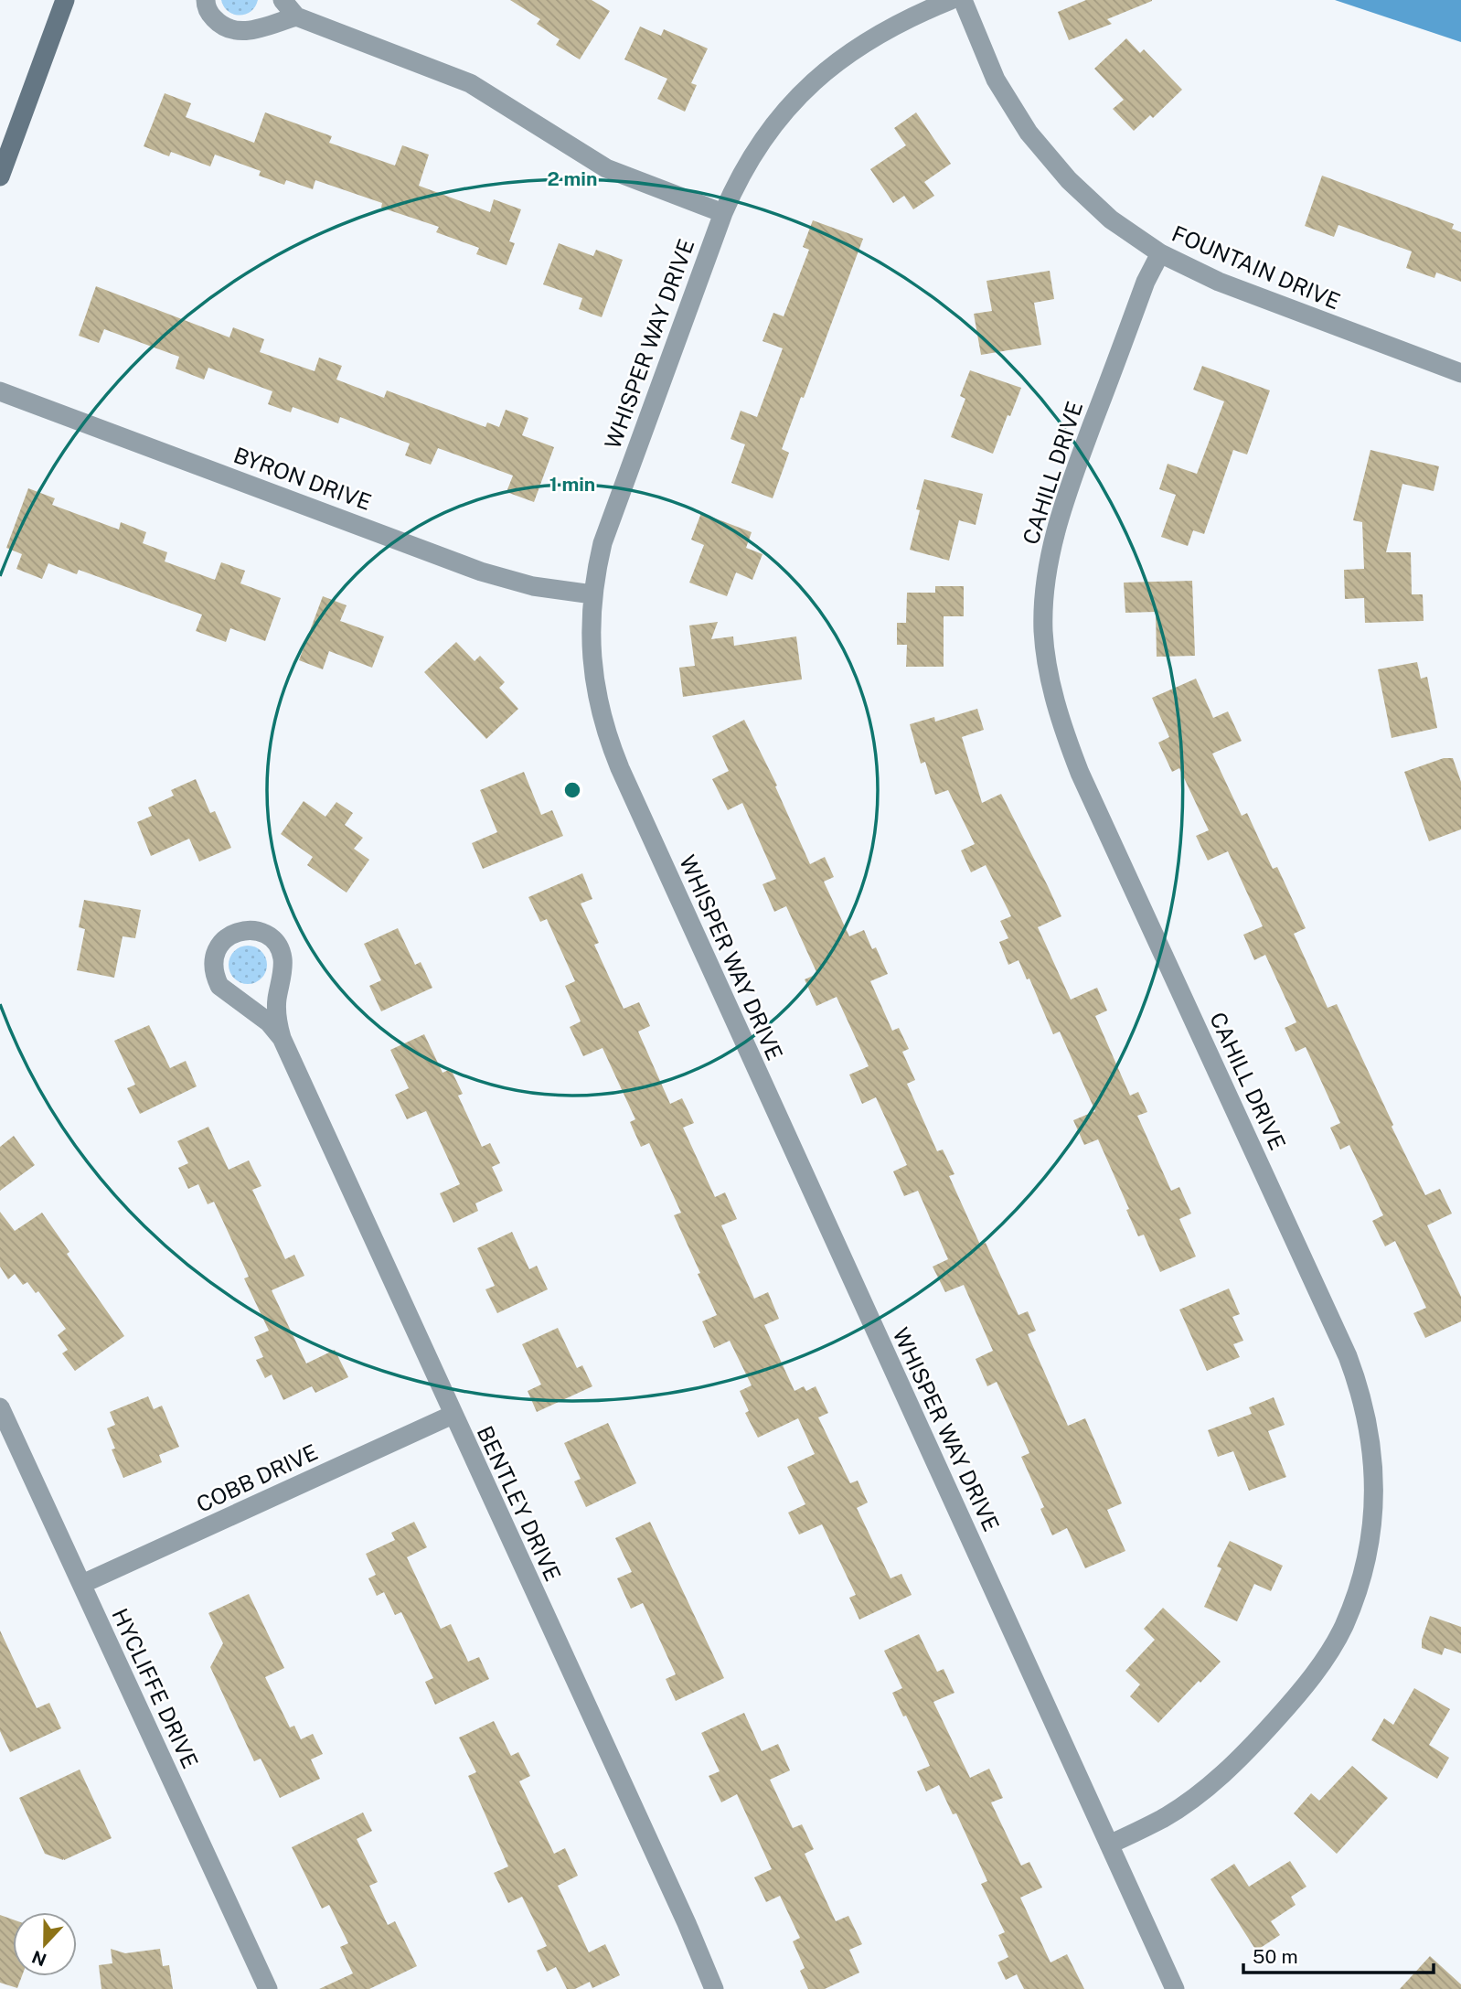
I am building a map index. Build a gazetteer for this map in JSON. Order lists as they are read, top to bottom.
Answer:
{
  "streets": {
    "street": [
      "FOUNTAIN DRIVE",
      "WHISPER WAY DRIVE",
      "CAHILL DRIVE",
      "BYRON DRIVE",
      "COBB DRIVE",
      "BENTLEY DRIVE",
      "HYCLIFFE DRIVE"
    ]
  },
  "crossings": [
    ["FOUNTAIN DRIVE", "CAHILL DRIVE"],
    ["WHISPER WAY DRIVE", "CAHILL DRIVE"],
    ["WHISPER WAY DRIVE", "BYRON DRIVE"],
    ["COBB DRIVE", "BENTLEY DRIVE"],
    ["COBB DRIVE", "HYCLIFFE DRIVE"]
  ],
  "scale_bar": "50 m",
  "north": "bottom",
  "rings": ["2 min", "1 min"]
}
